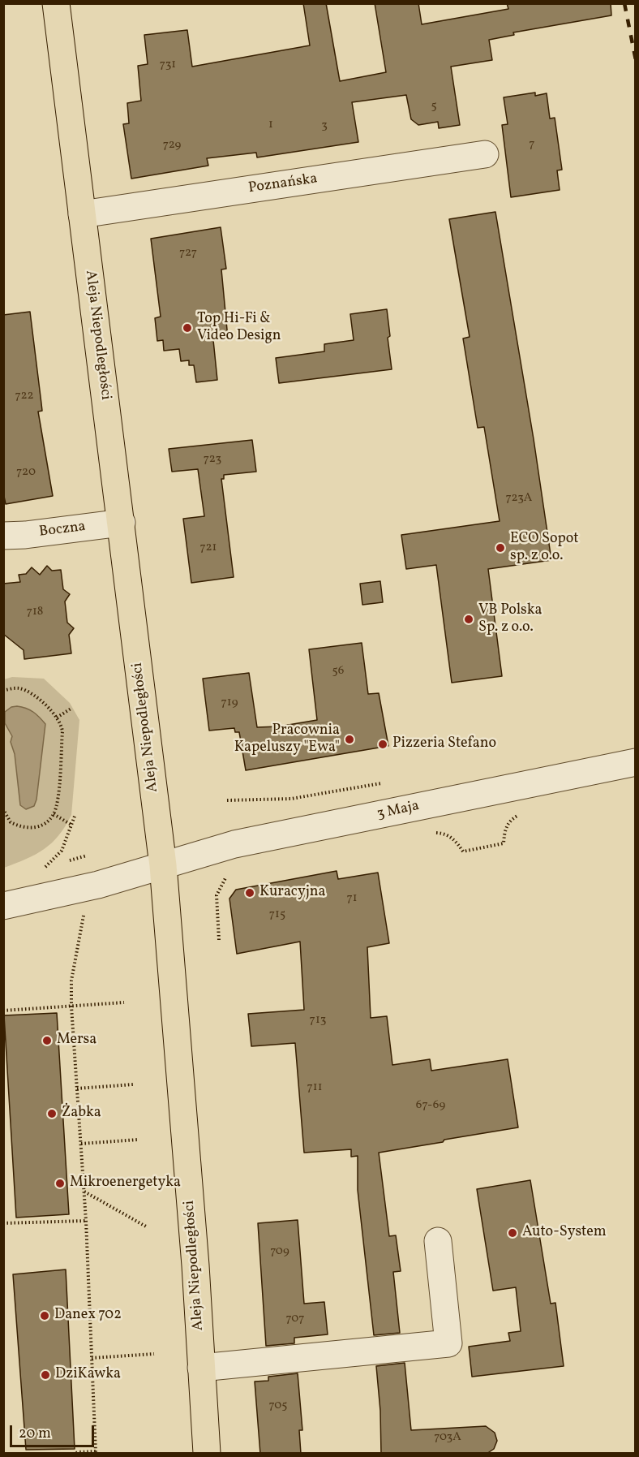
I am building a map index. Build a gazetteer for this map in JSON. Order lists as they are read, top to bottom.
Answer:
{
  "streets": {
    "main road": ["Aleja Niepodległości"],
    "street": ["Poznańska", "Boczna", "3 Maja"]
  },
  "crossings": [
    ["Poznańska", "Aleja Niepodległości"],
    ["Aleja Niepodległości", "Boczna"],
    ["Aleja Niepodległości", "3 Maja"]
  ],
  "places": [
    "Top Hi-Fi & Video Design",
    "ECO Sopot sp. z o.o.",
    "VB Polska Sp. z o.o.",
    "Pracownia Kapeluszy \"Ewa\"",
    "Pizzeria Stefano",
    "Kuracyjna",
    "Mersa",
    "Żabka",
    "Mikroenergetyka",
    "Auto-System",
    "Danex 702",
    "DziKawka"
  ],
  "house_numbers": [
    "731",
    "5",
    "1",
    "3",
    "7",
    "729",
    "727",
    "722",
    "723",
    "720",
    "723A",
    "721",
    "718",
    "56",
    "719",
    "71",
    "715",
    "713",
    "711",
    "67-69",
    "709",
    "707",
    "705",
    "703A"
  ],
  "scale_bar": "20 m"
}
